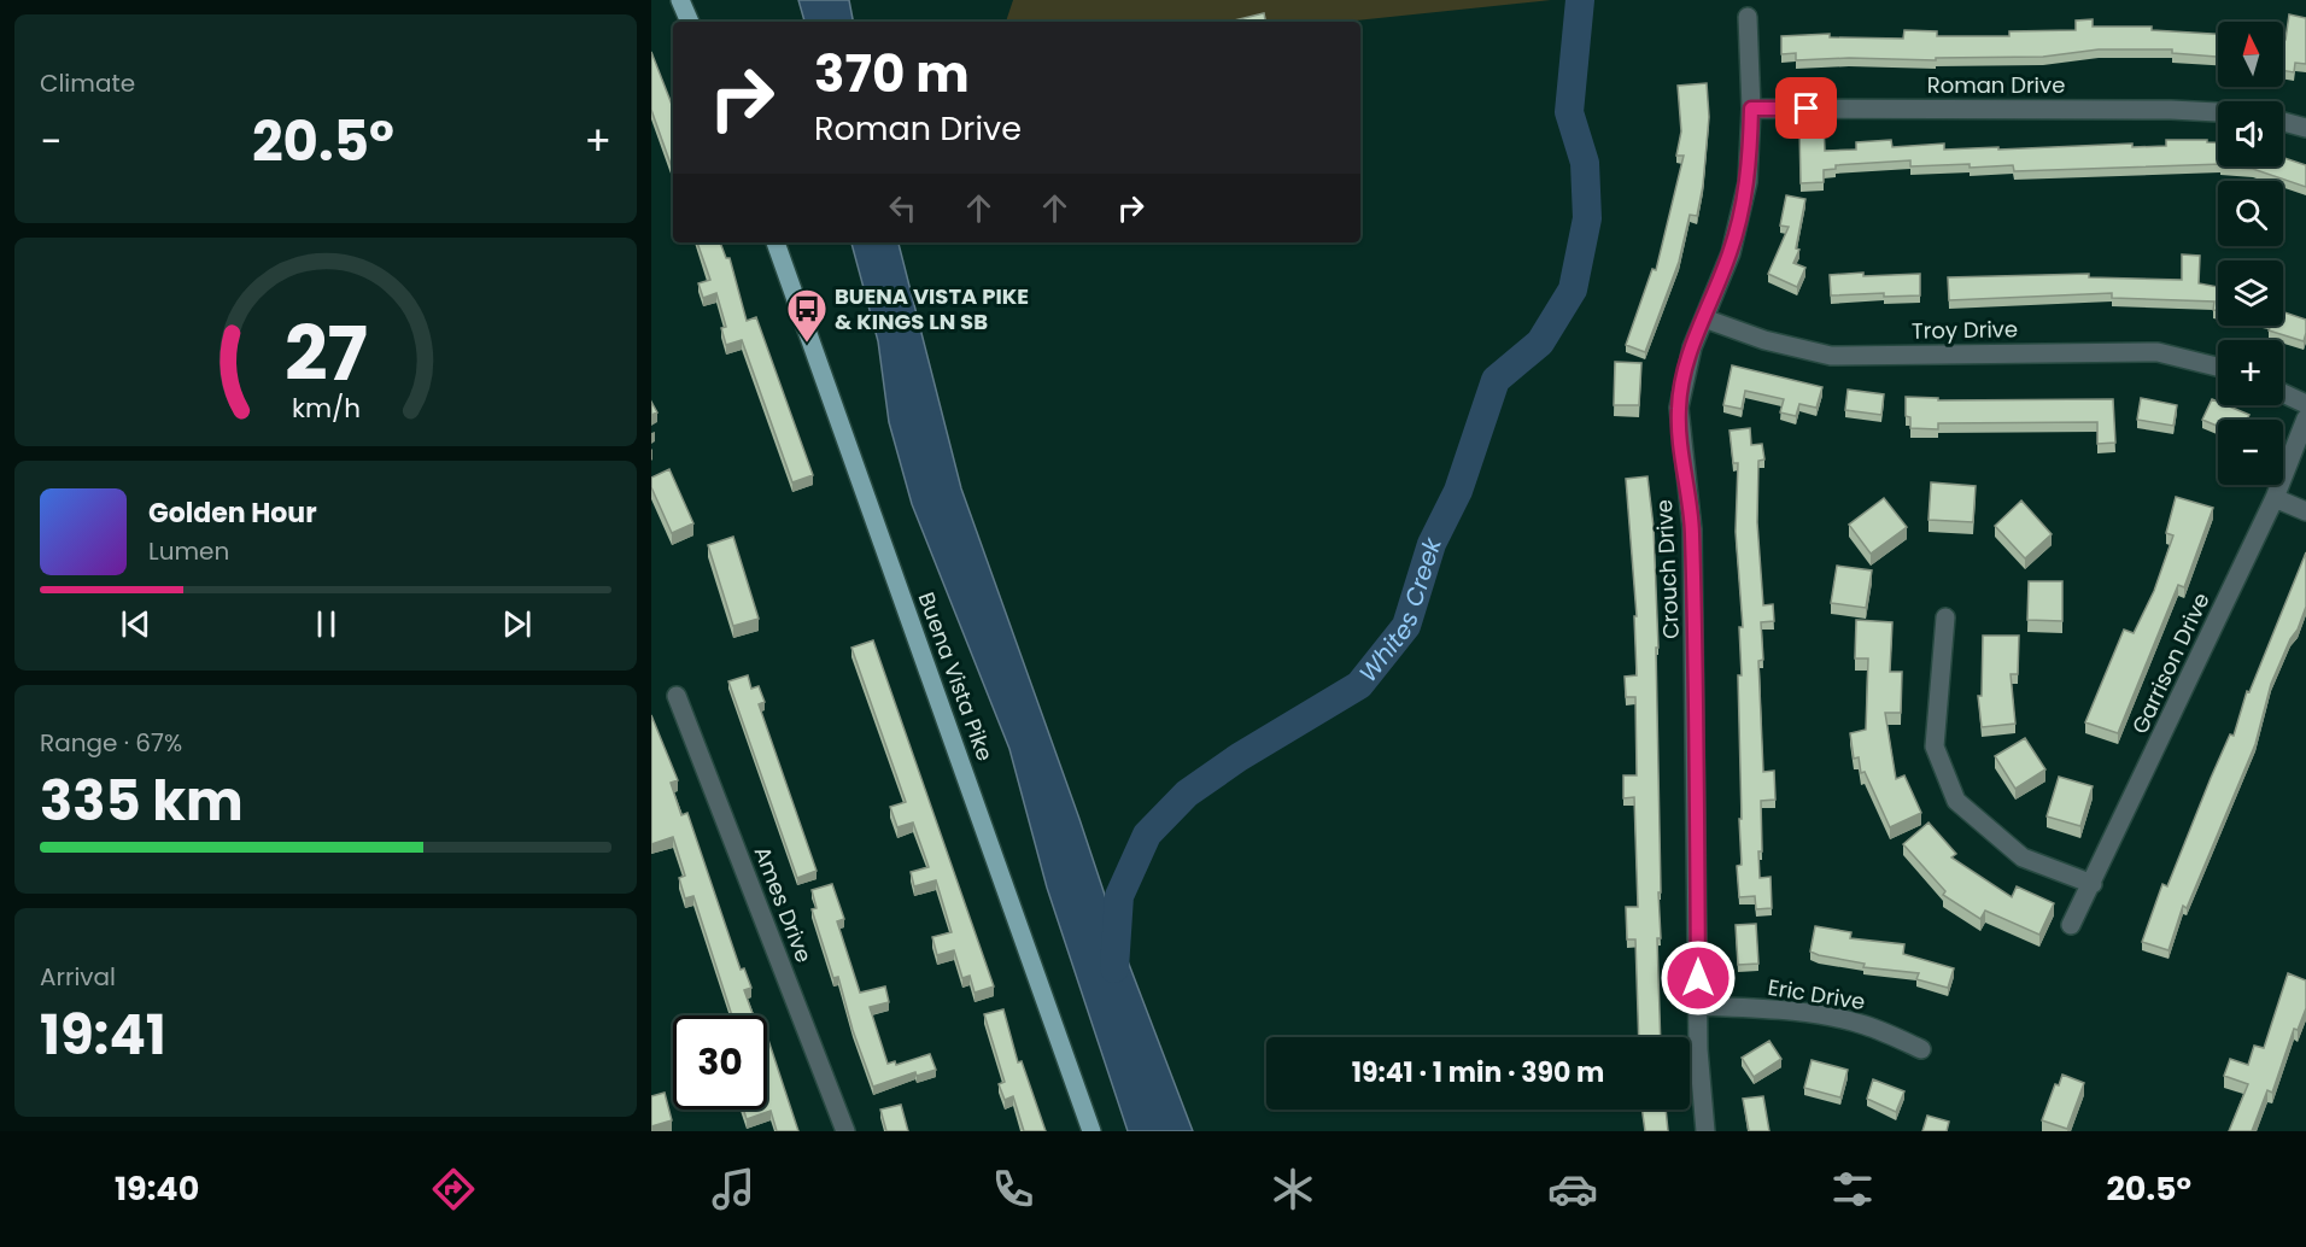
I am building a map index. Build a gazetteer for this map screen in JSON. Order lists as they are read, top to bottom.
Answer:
{
  "streets": {
    "main road": ["Buena Vista Pike"],
    "street": [
      "Roman Drive",
      "Troy Drive",
      "Crouch Drive",
      "Garrison Drive",
      "Ames Drive",
      "Eric Drive"
    ]
  },
  "crossings": [
    ["Roman Drive", "Crouch Drive"],
    ["Troy Drive", "Crouch Drive"],
    ["Crouch Drive", "Eric Drive"]
  ],
  "water": ["Whites Creek"],
  "places": {
    "bus stop": ["BUENA VISTA PIKE & KINGS LN SB"]
  },
  "north": "top",
  "page": {
    "tile": [
      "Climate",
      ["Range · 67%", "335 km"],
      ["Arrival", "19:41"]
    ],
    "map_buttons": ["+", "−"],
    "turn": ["370 m", "Roman Drive"],
    "heat": ["−", "20.5°", "+"],
    "song": ["Golden Hour", "Lumen"],
    "limit": "30",
    "trip": "19:41 · 1 min · 390 m",
    "tabs": ["19:40", "20.5°"],
    "gauge": ["27", "km/h"]
  }
}
